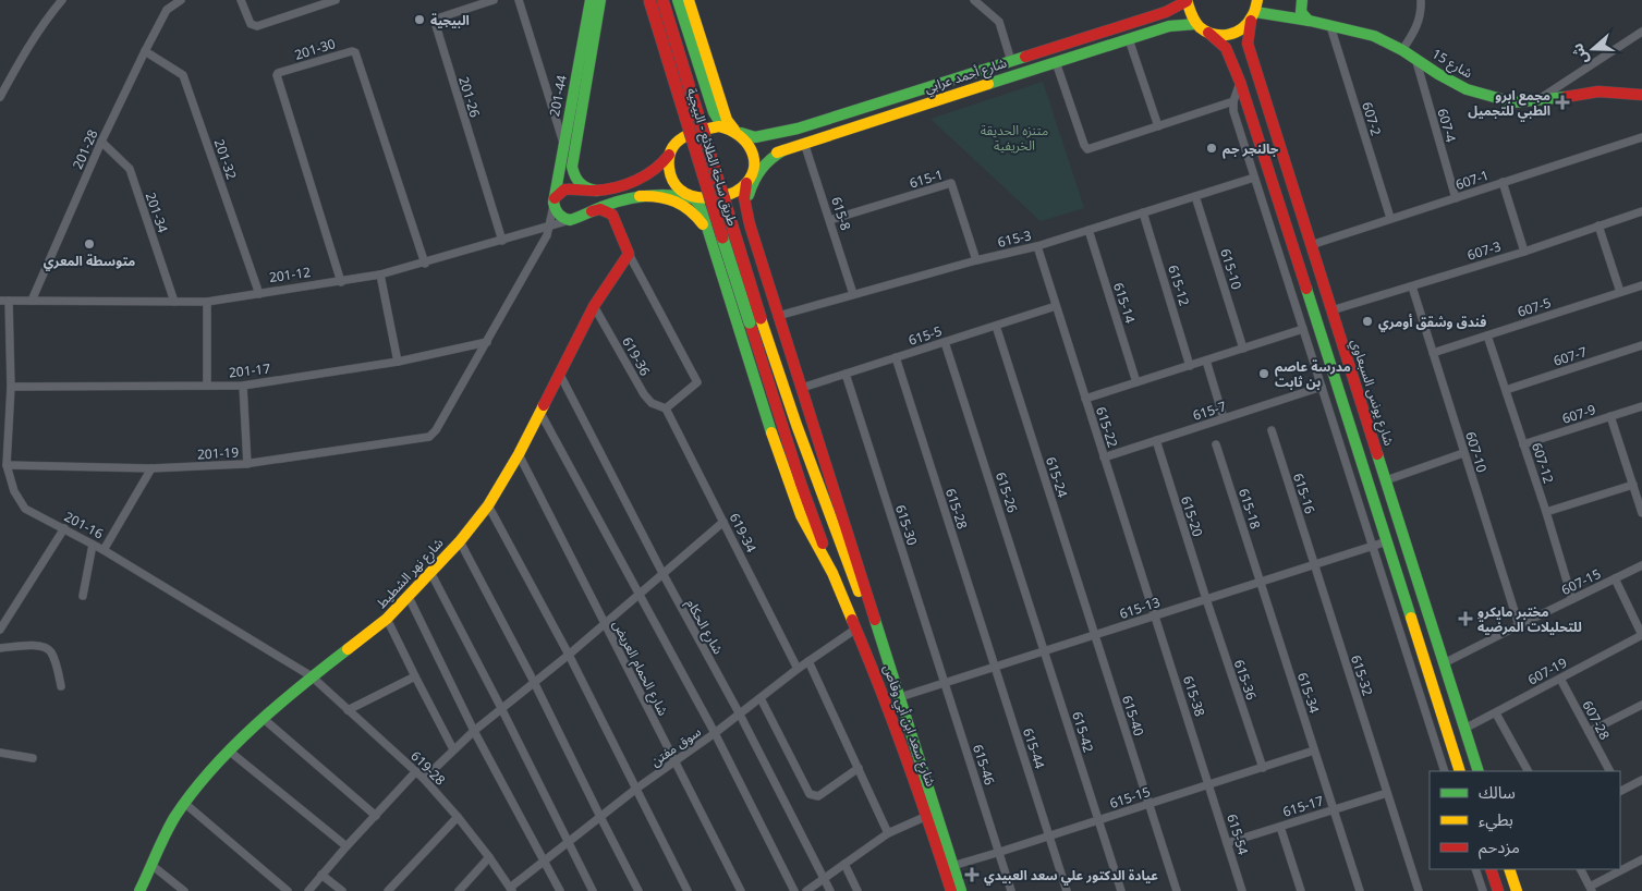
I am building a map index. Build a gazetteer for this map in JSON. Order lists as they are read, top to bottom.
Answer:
{
  "streets": {
    "main road": [
      "شارع 15",
      "شارع أحمد عرابي",
      "201-44",
      "طريق ساحة الطلائع - البيجية",
      "201-12",
      "شارع يونس السبعاوي",
      "شارع نهر الشطيط",
      "شارع سعد ابن أبي وقاص"
    ],
    "street": [
      "201-30",
      "201-26",
      "607-2",
      "607-4",
      "201-28",
      "201-32",
      "615-1",
      "607-1",
      "201-34",
      "615-8",
      "615-3",
      "607-3",
      "615-10",
      "615-12",
      "615-14",
      "607-5",
      "615-5",
      "619-36",
      "607-7",
      "201-17",
      "615-7",
      "607-9",
      "615-22",
      "607-10",
      "201-19",
      "607-12",
      "615-24",
      "615-26",
      "615-16",
      "615-28",
      "615-18",
      "615-20",
      "201-16",
      "615-30",
      "619-34",
      "607-15",
      "615-13",
      "شارع الحكام",
      "شارع الحمام العريض",
      "607-19",
      "615-32",
      "615-36",
      "615-34",
      "615-38",
      "615-40",
      "607-28",
      "615-42",
      "سوق مفتن",
      "615-44",
      "615-46",
      "619-28",
      "615-15",
      "615-17",
      "615-54"
    ]
  },
  "crossings": [
    ["201-30", "201-12"],
    ["شارع 15", "607-2"],
    ["شارع 15", "607-4"],
    ["شارع 15", "شارع يونس السبعاوي"],
    ["شارع أحمد عرابي", "615-8"],
    ["شارع أحمد عرابي", "201-12"],
    ["201-26", "201-12"],
    ["607-2", "607-1"],
    ["607-4", "607-1"],
    ["201-28", "201-32"],
    ["201-28", "201-34"],
    ["201-28", "201-12"],
    ["201-32", "201-12"],
    ["615-1", "615-8"],
    ["615-1", "615-3"],
    ["607-1", "شارع يونس السبعاوي"],
    ["201-34", "201-12"],
    ["615-8", "615-3"],
    ["615-3", "615-10"],
    ["615-3", "615-12"],
    ["615-3", "615-14"],
    ["615-3", "615-22"],
    ["607-3", "شارع يونس السبعاوي"],
    ["607-3", "607-10"],
    ["201-12", "201-16"],
    ["607-5", "607-10"],
    ["607-5", "607-12"],
    ["615-5", "615-22"],
    ["615-5", "615-24"],
    ["615-5", "615-26"],
    ["615-5", "615-28"],
    ["615-5", "615-30"],
    ["619-36", "619-34"],
    ["619-36", "شارع نهر الشطيط"],
    ["607-7", "607-12"],
    ["201-17", "201-19"],
    ["201-17", "201-16"],
    ["شارع يونس السبعاوي", "607-15"],
    ["شارع يونس السبعاوي", "607-19"],
    ["615-7", "615-22"],
    ["615-7", "615-20"],
    ["607-9", "607-12"],
    ["615-22", "615-13"],
    ["615-22", "615-38"],
    ["607-10", "607-15"],
    ["201-19", "201-16"],
    ["607-12", "607-15"],
    ["615-24", "615-13"],
    ["615-24", "615-40"],
    ["615-26", "615-13"],
    ["615-26", "615-42"],
    ["615-16", "615-13"],
    ["615-16", "615-32"],
    ["615-28", "615-13"],
    ["615-28", "615-44"],
    ["615-18", "615-13"],
    ["615-18", "615-34"],
    ["615-20", "615-13"],
    ["615-20", "615-36"],
    ["201-16", "شارع نهر الشطيط"],
    ["201-16", "619-28"],
    ["615-30", "615-13"],
    ["615-30", "615-46"],
    ["619-34", "سوق مفتن"],
    ["شارع نهر الشطيط", "شارع الحكام"],
    ["شارع نهر الشطيط", "شارع الحمام العريض"],
    ["شارع نهر الشطيط", "619-28"],
    ["615-13", "615-32"],
    ["615-13", "615-36"],
    ["615-13", "615-34"],
    ["615-13", "615-38"],
    ["615-13", "615-40"],
    ["615-13", "شارع سعد ابن أبي وقاص"],
    ["615-13", "615-42"],
    ["615-13", "615-44"],
    ["615-13", "615-46"],
    ["شارع الحكام", "سوق مفتن"],
    ["شارع الحمام العريض", "سوق مفتن"],
    ["607-19", "607-28"],
    ["615-32", "615-17"],
    ["615-36", "615-15"],
    ["615-34", "615-15"],
    ["615-34", "615-17"],
    ["615-38", "615-15"],
    ["615-38", "615-54"],
    ["615-40", "615-15"],
    ["شارع سعد ابن أبي وقاص", "سوق مفتن"],
    ["شارع سعد ابن أبي وقاص", "615-15"],
    ["615-42", "615-15"],
    ["سوق مفتن", "619-28"],
    ["615-44", "615-15"],
    ["615-46", "615-15"],
    ["615-15", "615-54"],
    ["615-17", "615-54"]
  ],
  "parks": ["متنزه الحديقة الخريفية"],
  "places": {
    "other": [
      "البيجية",
      "جالنجر جم",
      "متوسطة المعري",
      "فندق وشقق أومري",
      "مدرسة عاصم بن ثابت"
    ],
    "health": ["مجمع ابرو الطبي للتجميل", "مختبر مايكرو للتحليلات المرضية", "عيادة الدكتور علي سعد العبيدي"]
  },
  "legend": ["سالك", "بطيء", "مزدحم"],
  "north": "left"
}
